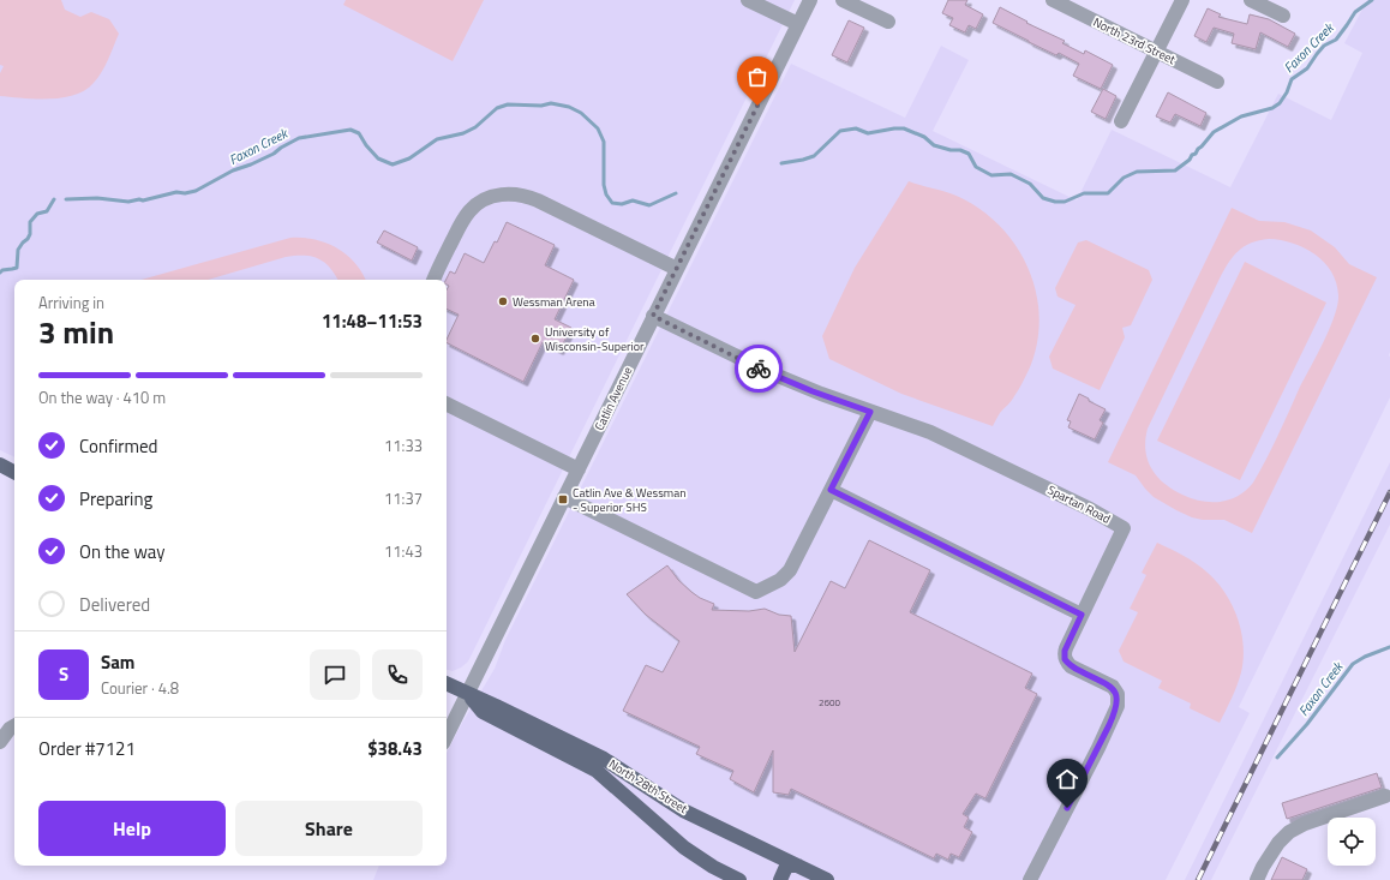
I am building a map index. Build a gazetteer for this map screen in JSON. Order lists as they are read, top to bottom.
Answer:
{
  "streets": {
    "main road": ["North 28th Street"],
    "street": ["North 23rd Street", "Catlin Avenue", "Spartan Road"]
  },
  "crossings": [
    ["Catlin Avenue", "Spartan Road"],
    ["Catlin Avenue", "North 28th Street"]
  ],
  "water": ["Faxon Creek"],
  "places": {
    "other": ["Wessman Arena", "University of Wisconsin-Superior"],
    "transit": ["Catlin Ave & Wessman - Superior SHS"]
  },
  "house_numbers": ["2600"],
  "page": {
    "heading": ["3 min", "Arriving in", "11:48–11:53"],
    "panel": [
      "Sam",
      "Courier · 4.8",
      "Order #7121",
      "$38.43"
    ],
    "bar": "On the way · 410 m",
    "list": [
      ["Confirmed", "11:33"],
      ["Preparing", "11:37"],
      ["On the way", "11:43"],
      "Delivered"
    ],
    "round": "S",
    "buttons": ["Help", "Share"]
  }
}
